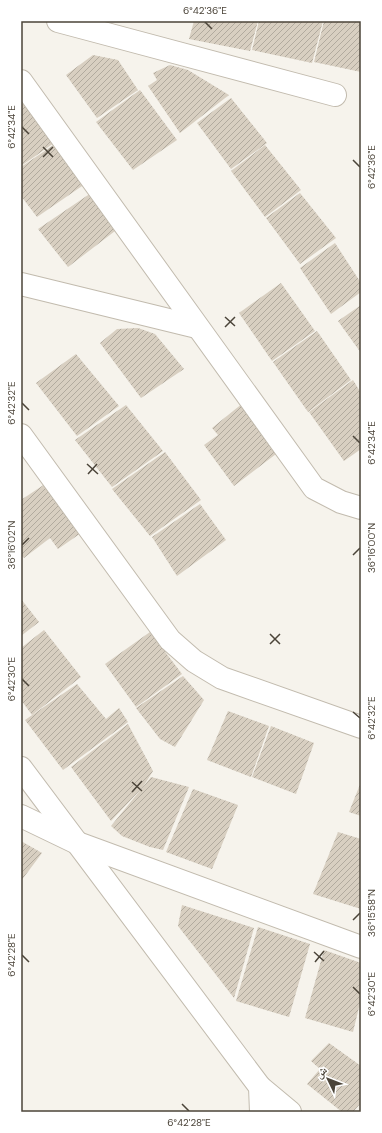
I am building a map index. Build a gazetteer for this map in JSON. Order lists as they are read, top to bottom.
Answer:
{
  "north": "top left",
  "coordinates": [
    "6°42'36\"E",
    "6°42'34\"E",
    "6°42'32\"E",
    "36°16'02\"N",
    "36°16'00\"N",
    "6°42'30\"E",
    "36°15'58\"N",
    "6°42'28\"E"
  ]
}
